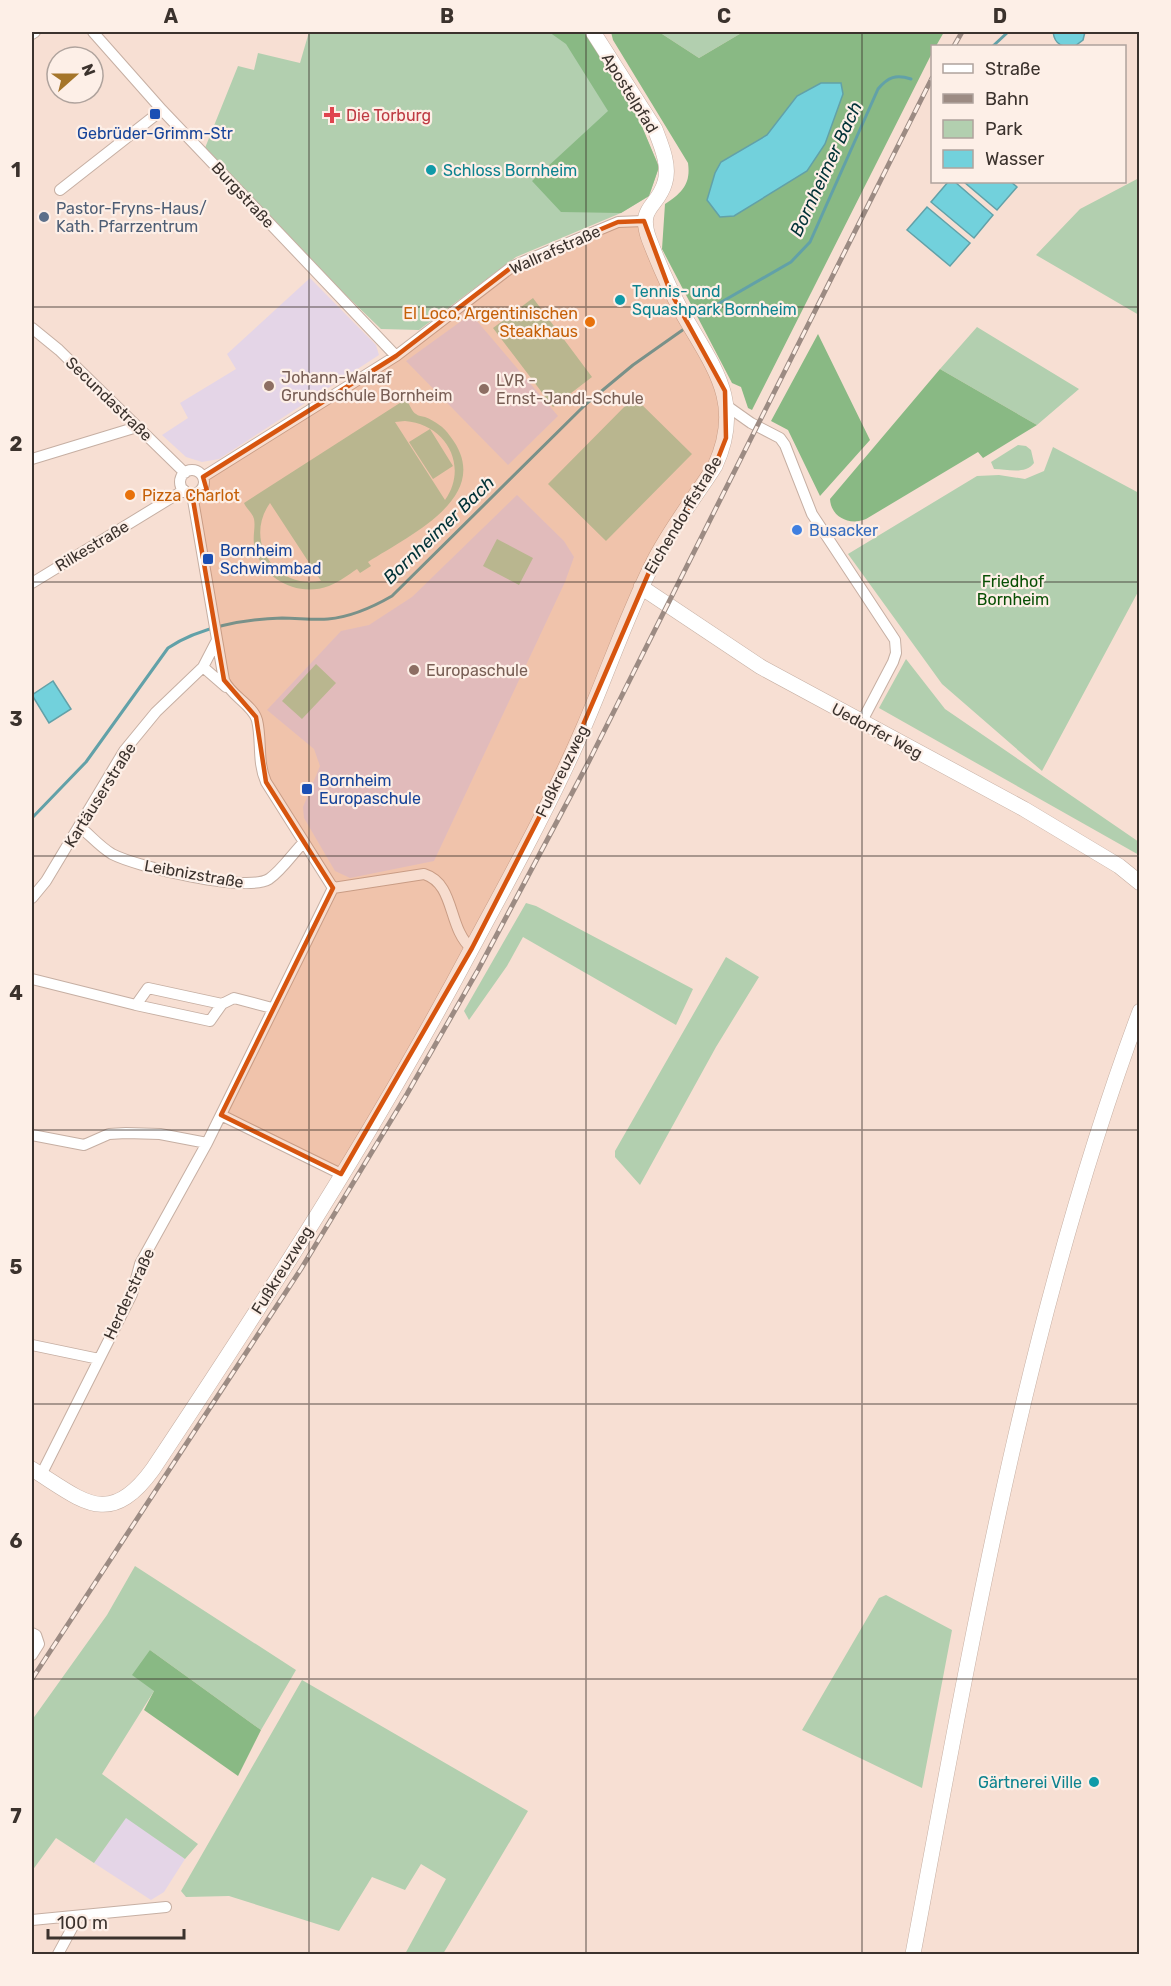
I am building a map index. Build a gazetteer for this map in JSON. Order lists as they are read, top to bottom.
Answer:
{
  "streets": {
    "street": [
      "Apostelpfad",
      "Burgstraße",
      "Wallrafstraße",
      "Secundastraße",
      "Eichendorffstraße",
      "Rilkestraße",
      "Uedorfer Weg",
      "Fußkreuzweg",
      "Kartäuserstraße",
      "Leibnizstraße",
      "Herderstraße"
    ]
  },
  "crossings": [
    ["Apostelpfad", "Wallrafstraße"],
    ["Apostelpfad", "Eichendorffstraße"],
    ["Burgstraße", "Wallrafstraße"],
    ["Wallrafstraße", "Secundastraße"],
    ["Wallrafstraße", "Eichendorffstraße"],
    ["Wallrafstraße", "Rilkestraße"],
    ["Secundastraße", "Rilkestraße"],
    ["Eichendorffstraße", "Uedorfer Weg"],
    ["Eichendorffstraße", "Fußkreuzweg"],
    ["Uedorfer Weg", "Fußkreuzweg"],
    ["Fußkreuzweg", "Herderstraße"],
    ["Kartäuserstraße", "Leibnizstraße"]
  ],
  "water": ["Bornheimer Bach"],
  "parks": ["Friedhof Bornheim"],
  "places": {
    "transit": ["Gebrüder-Grimm-Str", "Bornheim Schwimmbad", "Bornheim Europaschule"],
    "health": ["Die Torburg"],
    "other": [
      "Schloss Bornheim",
      "Pastor-Fryns-Haus/ Kath. Pfarrzentrum",
      "Tennis- und Squashpark Bornheim",
      "El Loco, Argentinischen Steakhaus",
      "Johann-Walraf Grundschule Bornheim",
      "LVR - Ernst-Jandl-Schule",
      "Pizza Charlot",
      "Busacker",
      "Europaschule",
      "Gärtnerei Ville"
    ]
  },
  "legend": [
    "Straße",
    "Bahn",
    "Park",
    "Wasser"
  ],
  "scale_bar": "100 m",
  "north": "right",
  "grid": {
    "columns": [
      "A",
      "B",
      "C",
      "D"
    ],
    "rows": [
      "1",
      "2",
      "3",
      "4",
      "5",
      "6",
      "7"
    ]
  }
}
